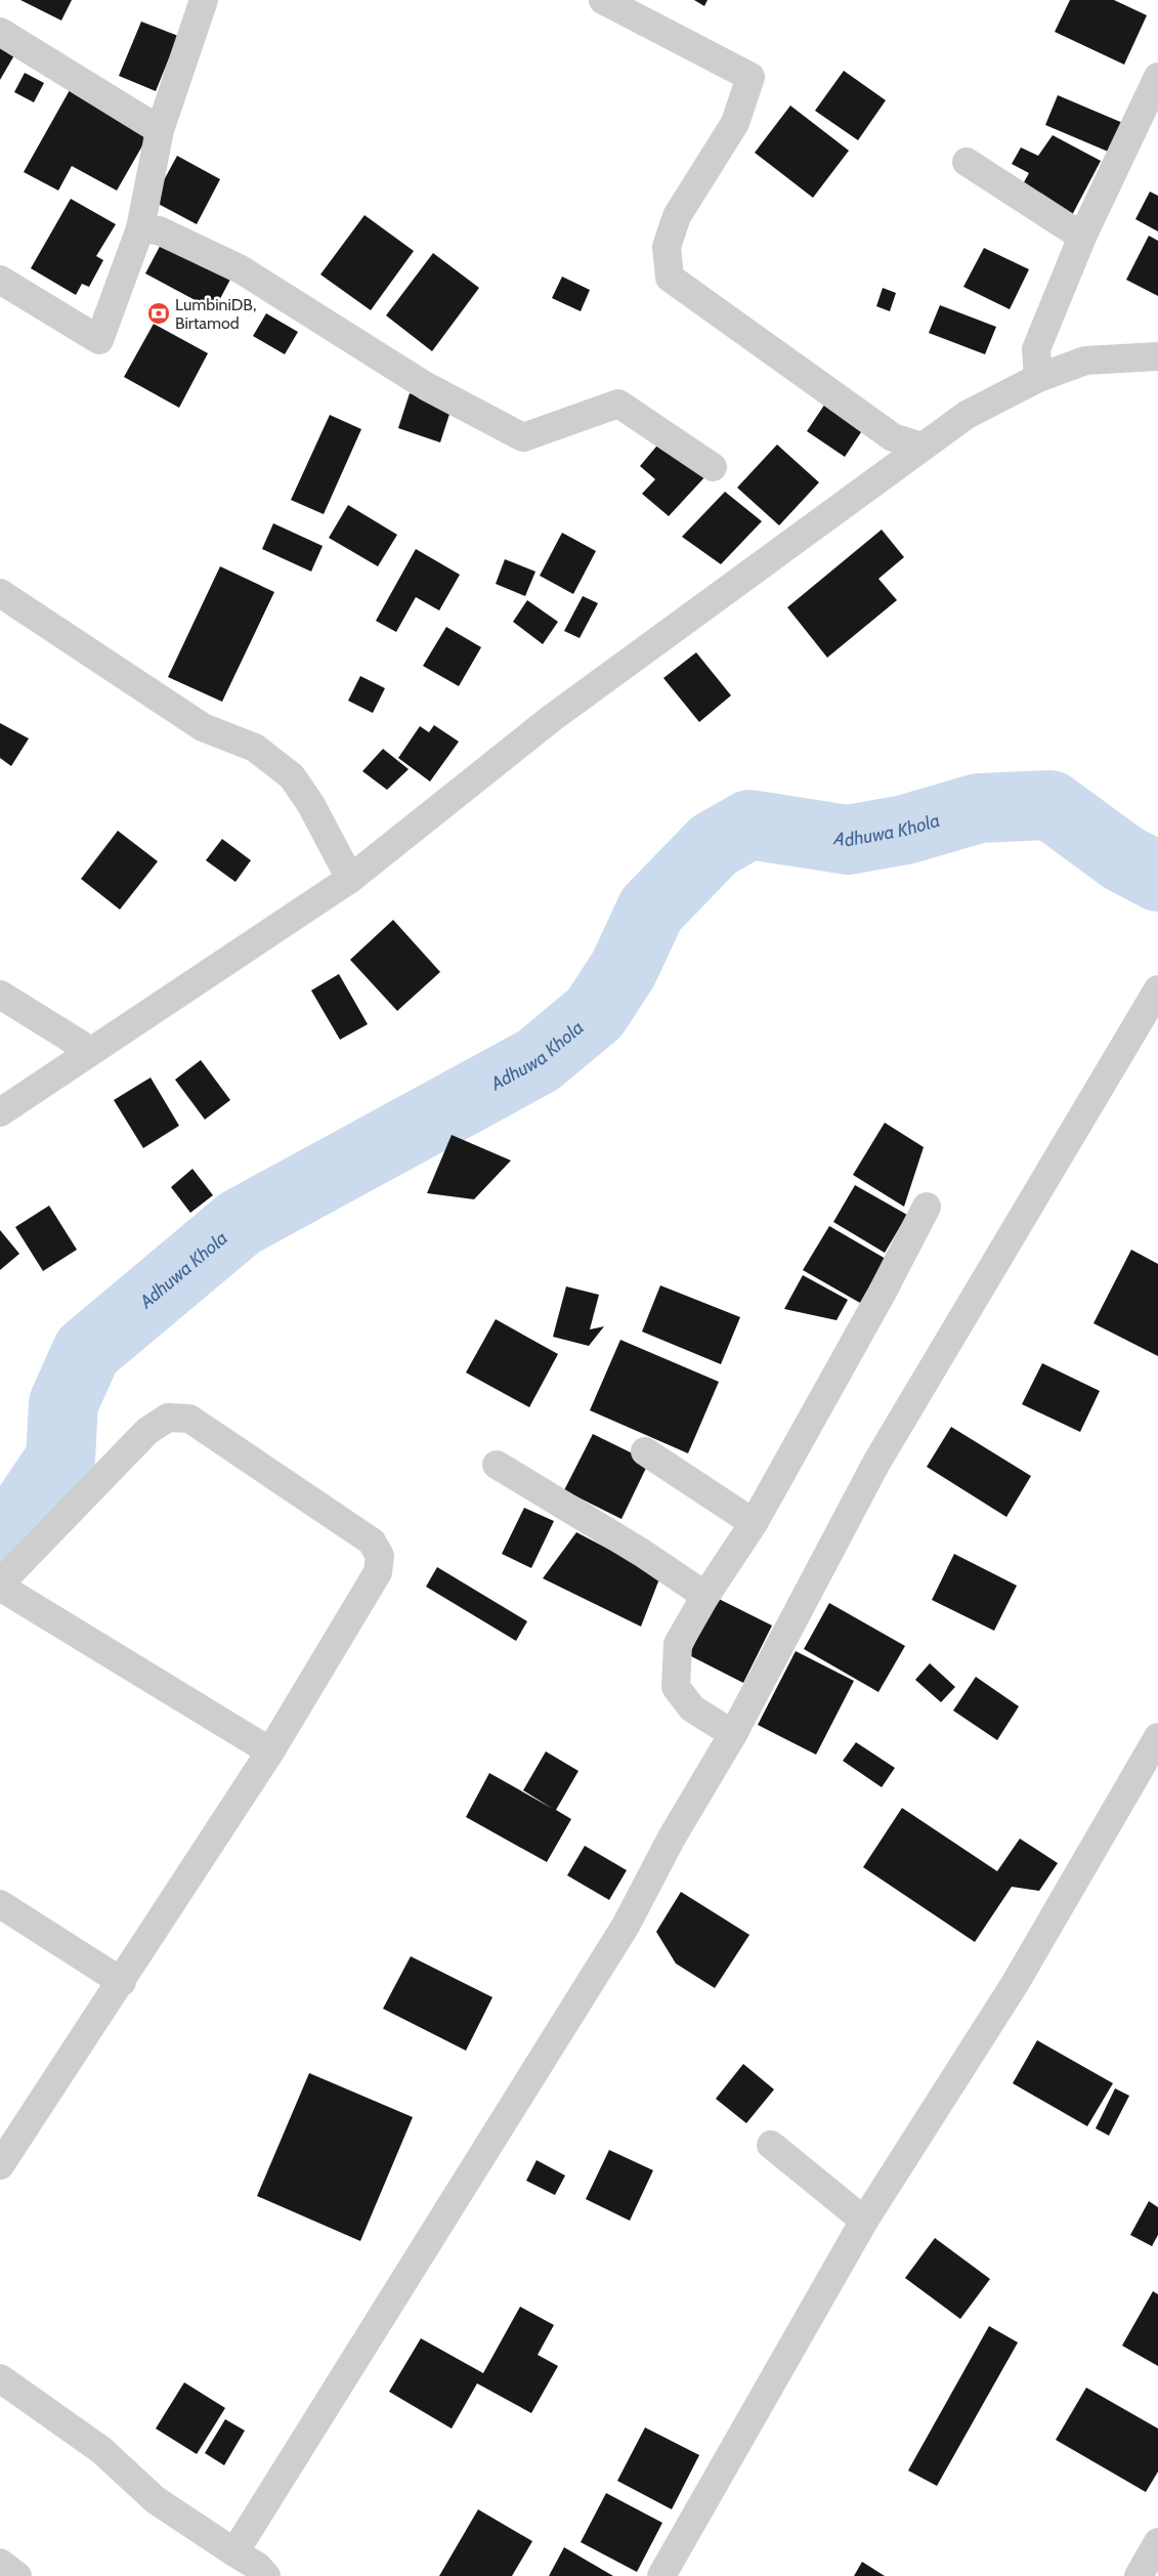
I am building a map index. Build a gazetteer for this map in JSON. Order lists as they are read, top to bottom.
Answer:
{
  "water": ["Adhuwa Khola"],
  "places": {
    "bank": ["LumbiniDB, Birtamod"]
  }
}
